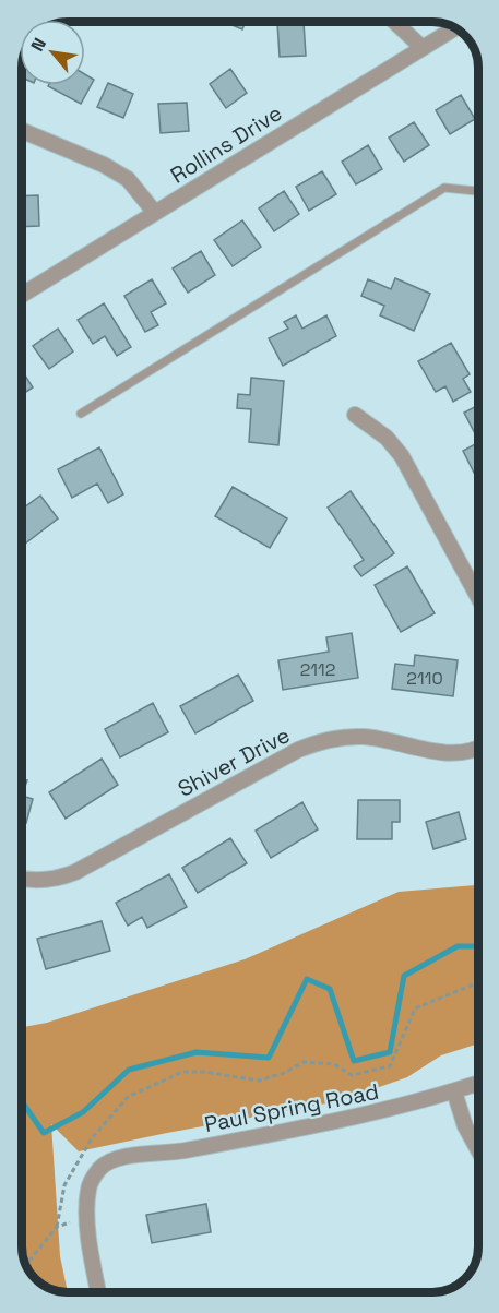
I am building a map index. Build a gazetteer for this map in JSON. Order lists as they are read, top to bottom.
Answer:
{
  "streets": {
    "street": ["Rollins Drive", "Shiver Drive", "Paul Spring Road"]
  },
  "house_numbers": ["2112", "2110"],
  "north": "top left"
}
